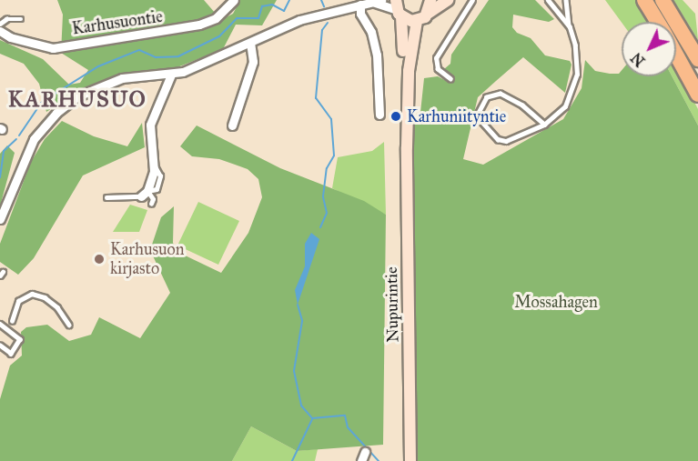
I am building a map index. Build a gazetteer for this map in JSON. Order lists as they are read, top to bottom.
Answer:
{
  "streets": {
    "main road": ["Nupurintie"],
    "street": ["Karhusuontie"]
  },
  "districts": ["KARHUSUO"],
  "parks": ["Mossahagen"],
  "places": ["Karhuniityntie", "Karhusuon kirjasto"],
  "north": "bottom left"
}
